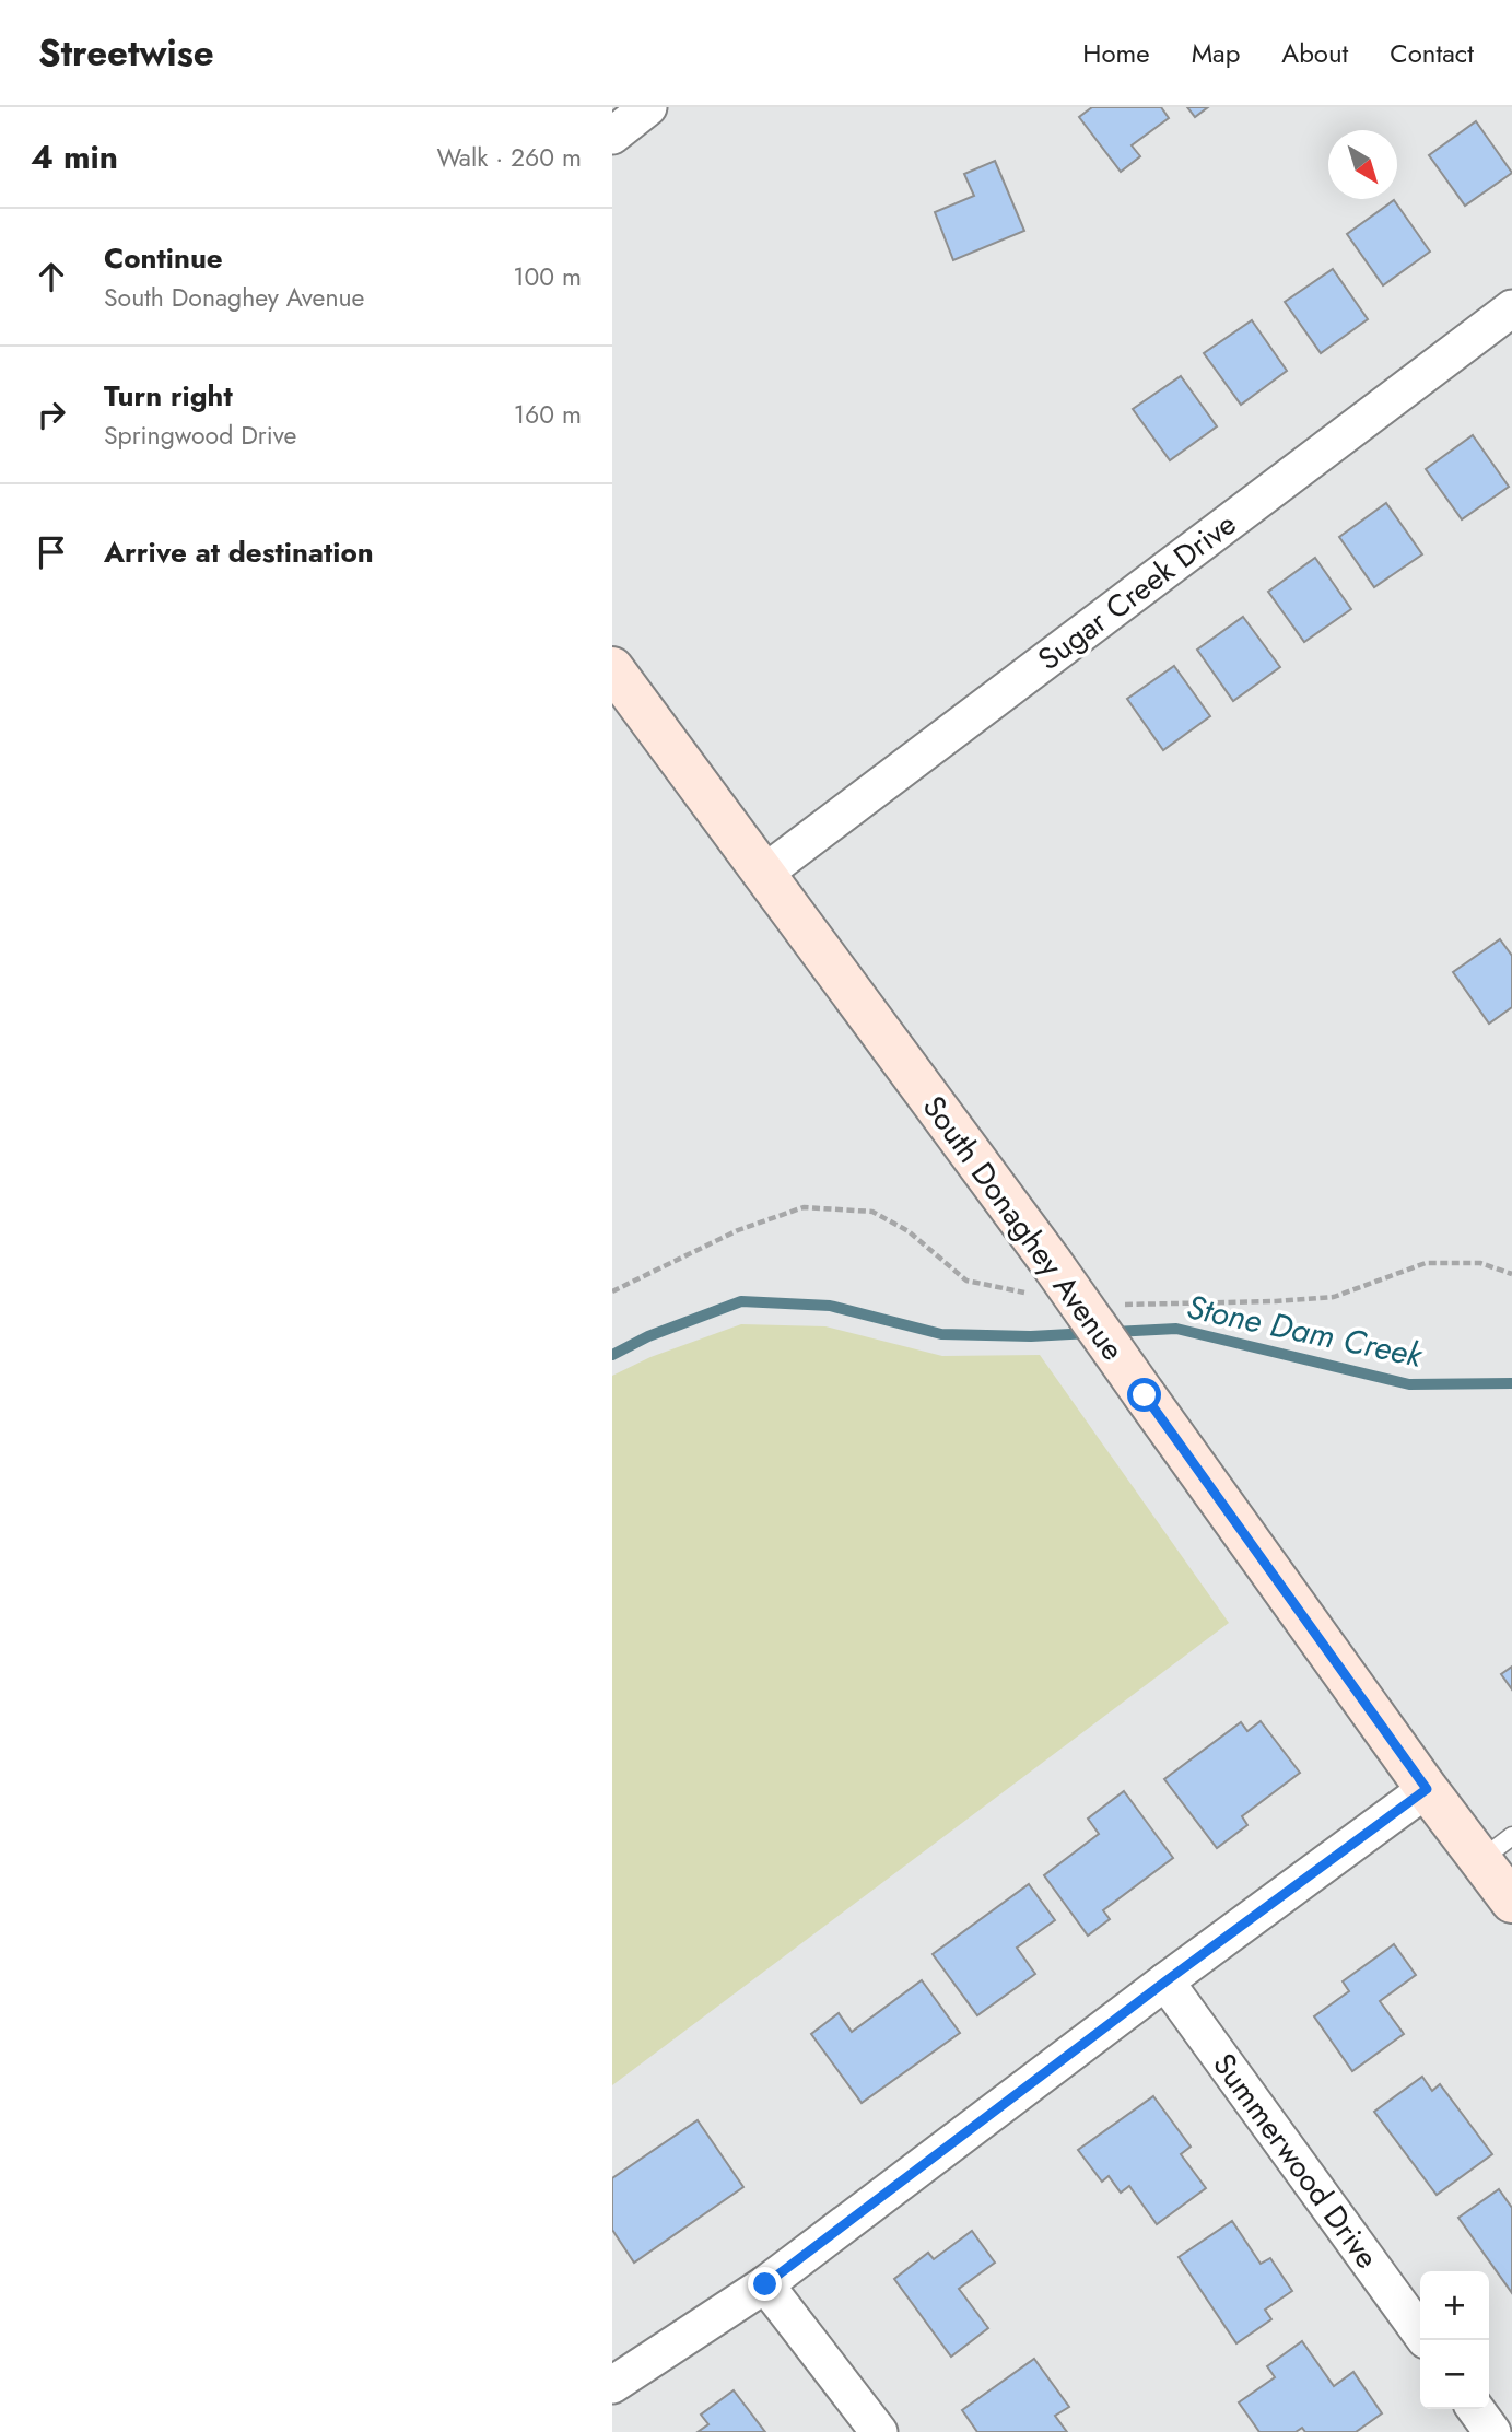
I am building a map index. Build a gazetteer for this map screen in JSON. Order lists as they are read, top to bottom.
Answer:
{
  "streets": {
    "street": ["Sugar Creek Drive", "South Donaghey Avenue", "Summerwood Drive"]
  },
  "crossings": [
    ["Sugar Creek Drive", "South Donaghey Avenue"]
  ],
  "water": ["Stone Dam Creek"],
  "north": "bottom right",
  "page": {
    "header": "Streetwise",
    "nav": [
      "Home",
      "Map",
      "About",
      "Contact"
    ],
    "heading": ["4 min", "Walk · 260 m"],
    "list": [
      ["Continue", "South Donaghey Avenue", "100 m"],
      ["Turn right", "Springwood Drive", "160 m"],
      "Arrive at destination"
    ],
    "map_buttons": ["+", "−"]
  }
}
